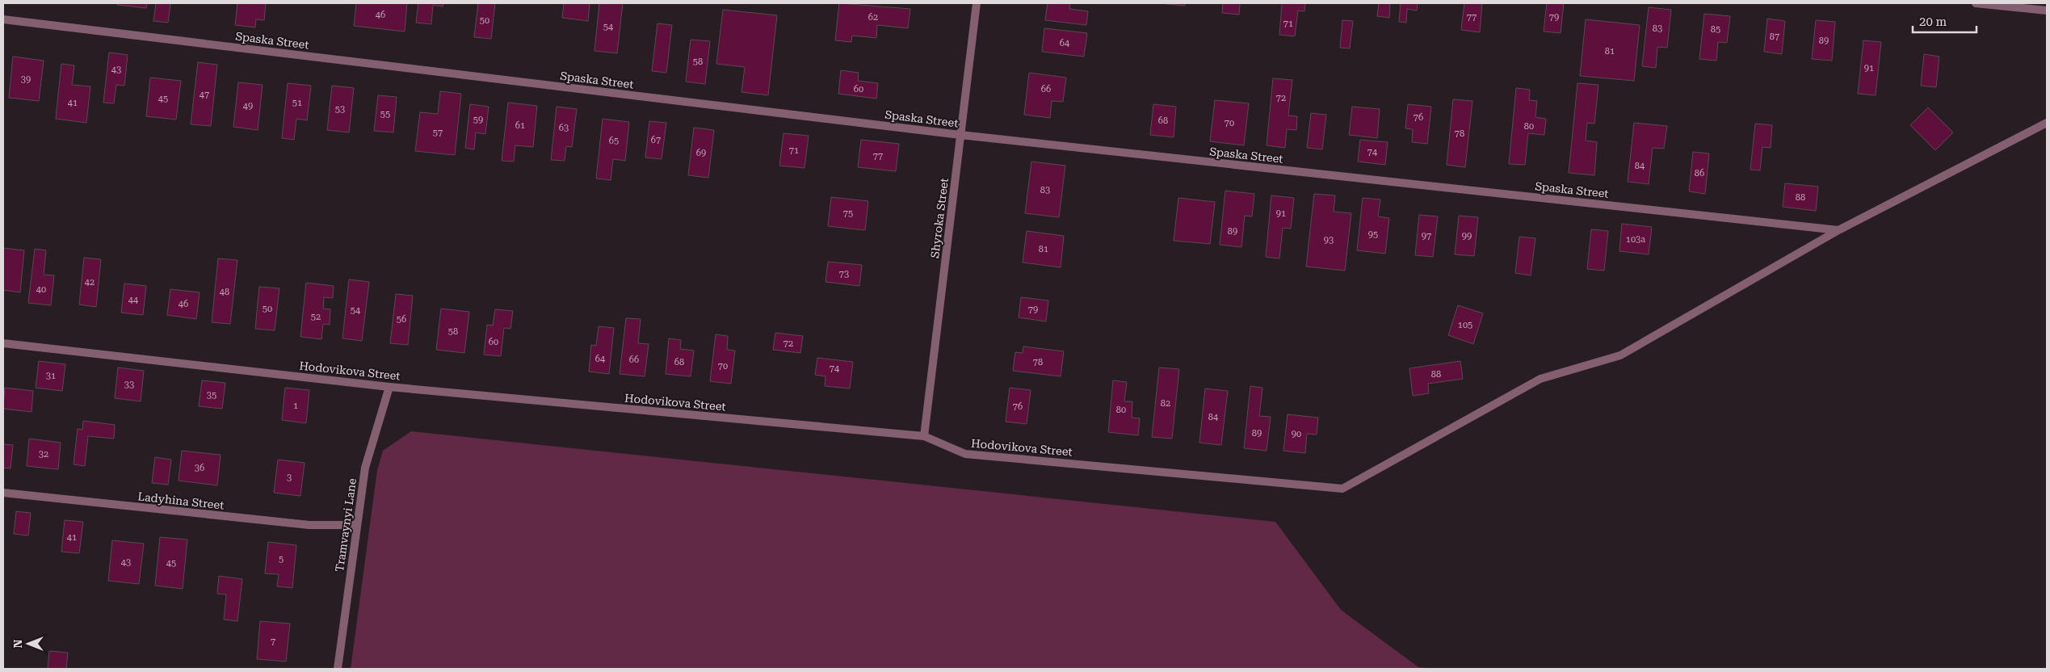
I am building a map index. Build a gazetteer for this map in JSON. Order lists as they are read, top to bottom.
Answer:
{
  "streets": {
    "street": [
      "Spaska Street",
      "Shyroka Street",
      "Hodovikova Street",
      "Ladyhina Street",
      "Tramvaynyi Lane"
    ]
  },
  "crossings": [
    ["Spaska Street", "Shyroka Street"],
    ["Spaska Street", "Hodovikova Street"],
    ["Shyroka Street", "Hodovikova Street"],
    ["Hodovikova Street", "Tramvaynyi Lane"],
    ["Ladyhina Street", "Tramvaynyi Lane"]
  ],
  "house_numbers": [
    "46",
    "62",
    "77",
    "79",
    "50",
    "71",
    "54",
    "83",
    "85",
    "87",
    "89",
    "64",
    "81",
    "58",
    "91",
    "43",
    "39",
    "60",
    "66",
    "47",
    "72",
    "45",
    "41",
    "51",
    "49",
    "53",
    "55",
    "76",
    "59",
    "68",
    "70",
    "61",
    "80",
    "63",
    "57",
    "78",
    "67",
    "65",
    "71",
    "74",
    "69",
    "77",
    "84",
    "86",
    "83",
    "88",
    "75",
    "91",
    "89",
    "95",
    "97",
    "99",
    "103а",
    "93",
    "81",
    "73",
    "42",
    "40",
    "48",
    "44",
    "46",
    "50",
    "79",
    "54",
    "52",
    "56",
    "105",
    "58",
    "60",
    "72",
    "64",
    "66",
    "68",
    "78",
    "70",
    "74",
    "88",
    "31",
    "33",
    "35",
    "82",
    "1",
    "76",
    "80",
    "84",
    "89",
    "90",
    "32",
    "36",
    "3",
    "41",
    "5",
    "43",
    "45",
    "7"
  ],
  "scale_bar": "20 m",
  "north": "left"
}
